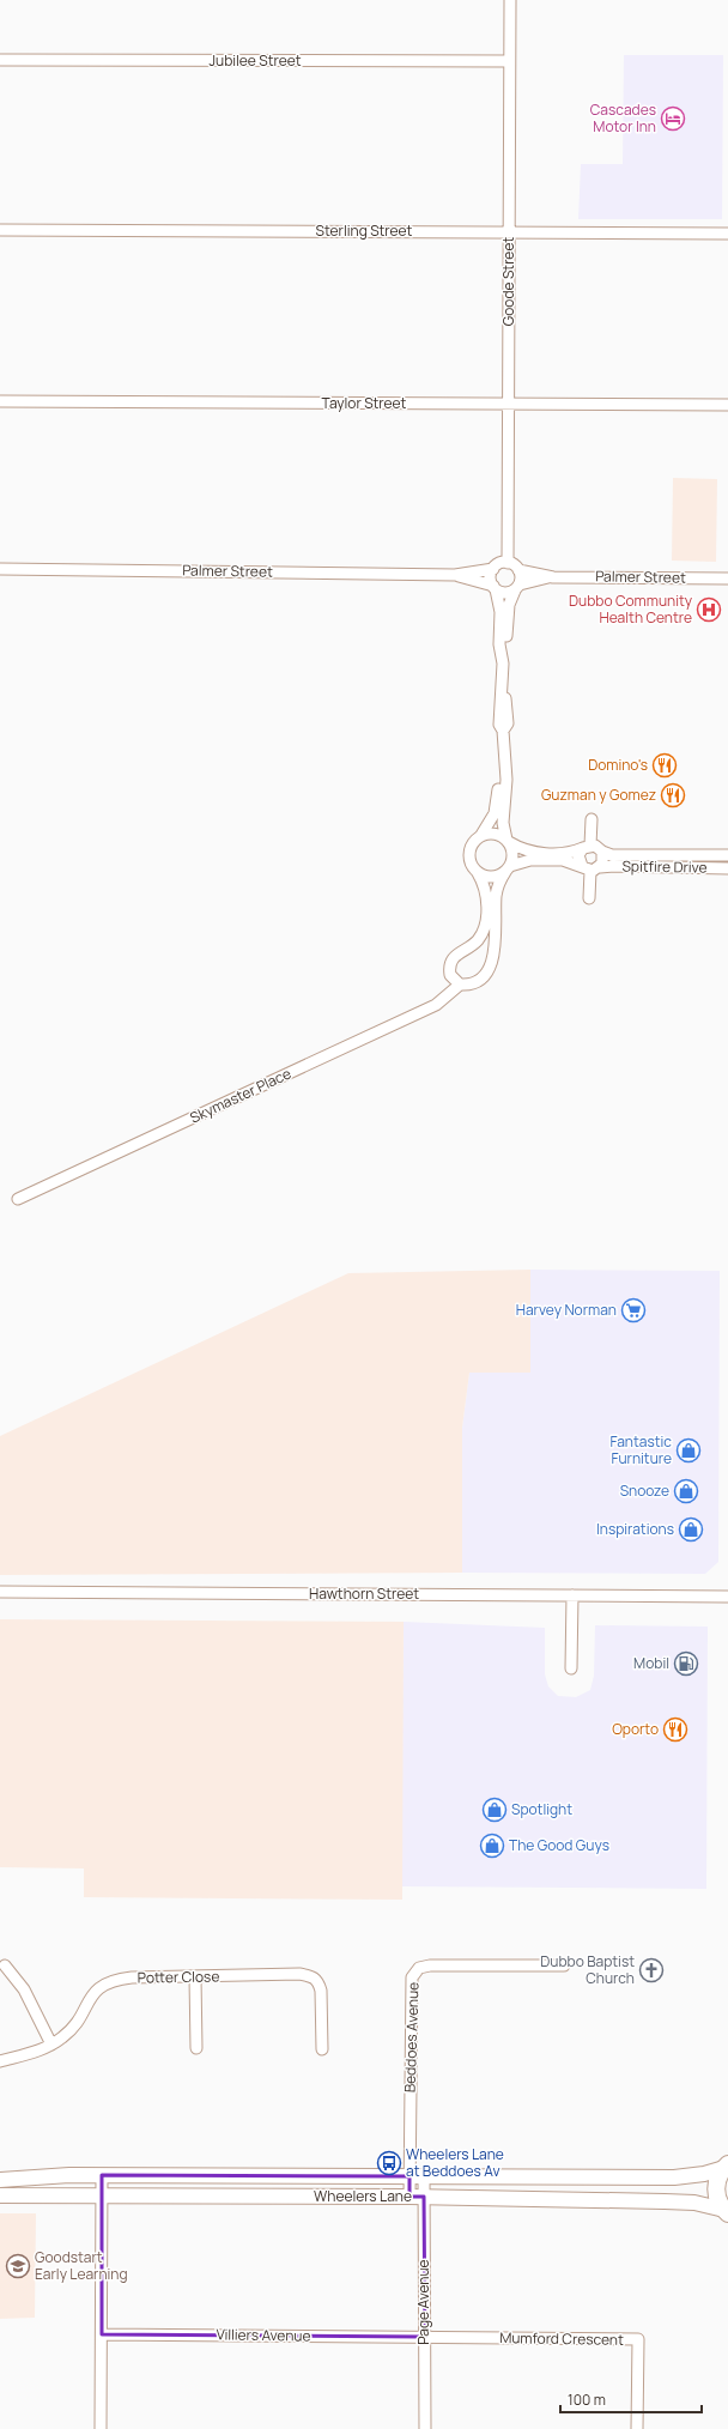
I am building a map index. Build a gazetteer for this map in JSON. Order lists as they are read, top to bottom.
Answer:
{
  "streets": {
    "main road": ["Wheelers Lane"],
    "street": [
      "Jubilee Street",
      "Sterling Street",
      "Goode Street",
      "Taylor Street",
      "Palmer Street",
      "Spitfire Drive",
      "Skymaster Place",
      "Hawthorn Street",
      "Potter Close",
      "Beddoes Avenue",
      "Page Avenue",
      "Villiers Avenue",
      "Mumford Crescent"
    ]
  },
  "crossings": [
    ["Jubilee Street", "Goode Street"],
    ["Sterling Street", "Goode Street"],
    ["Goode Street", "Taylor Street"],
    ["Goode Street", "Palmer Street"],
    ["Spitfire Drive", "Skymaster Place"],
    ["Beddoes Avenue", "Wheelers Lane"],
    ["Beddoes Avenue", "Page Avenue"],
    ["Wheelers Lane", "Page Avenue"],
    ["Page Avenue", "Villiers Avenue"],
    ["Page Avenue", "Mumford Crescent"],
    ["Villiers Avenue", "Mumford Crescent"]
  ],
  "places": {
    "hotel": ["Cascades Motor Inn"],
    "hospital": ["Dubbo Community Health Centre"],
    "restaurant": ["Domino's", "Guzman y Gomez", "Oporto"],
    "supermarket": ["Harvey Norman"],
    "shop": [
      "Fantastic Furniture",
      "Snooze",
      "Inspirations",
      "Spotlight",
      "The Good Guys"
    ],
    "fuel station": ["Mobil"],
    "church": ["Dubbo Baptist Church"],
    "bus stop": ["Wheelers Lane at Beddoes Av"],
    "school or university": ["Goodstart Early Learning"]
  },
  "scale_bar": "100 m"
}
